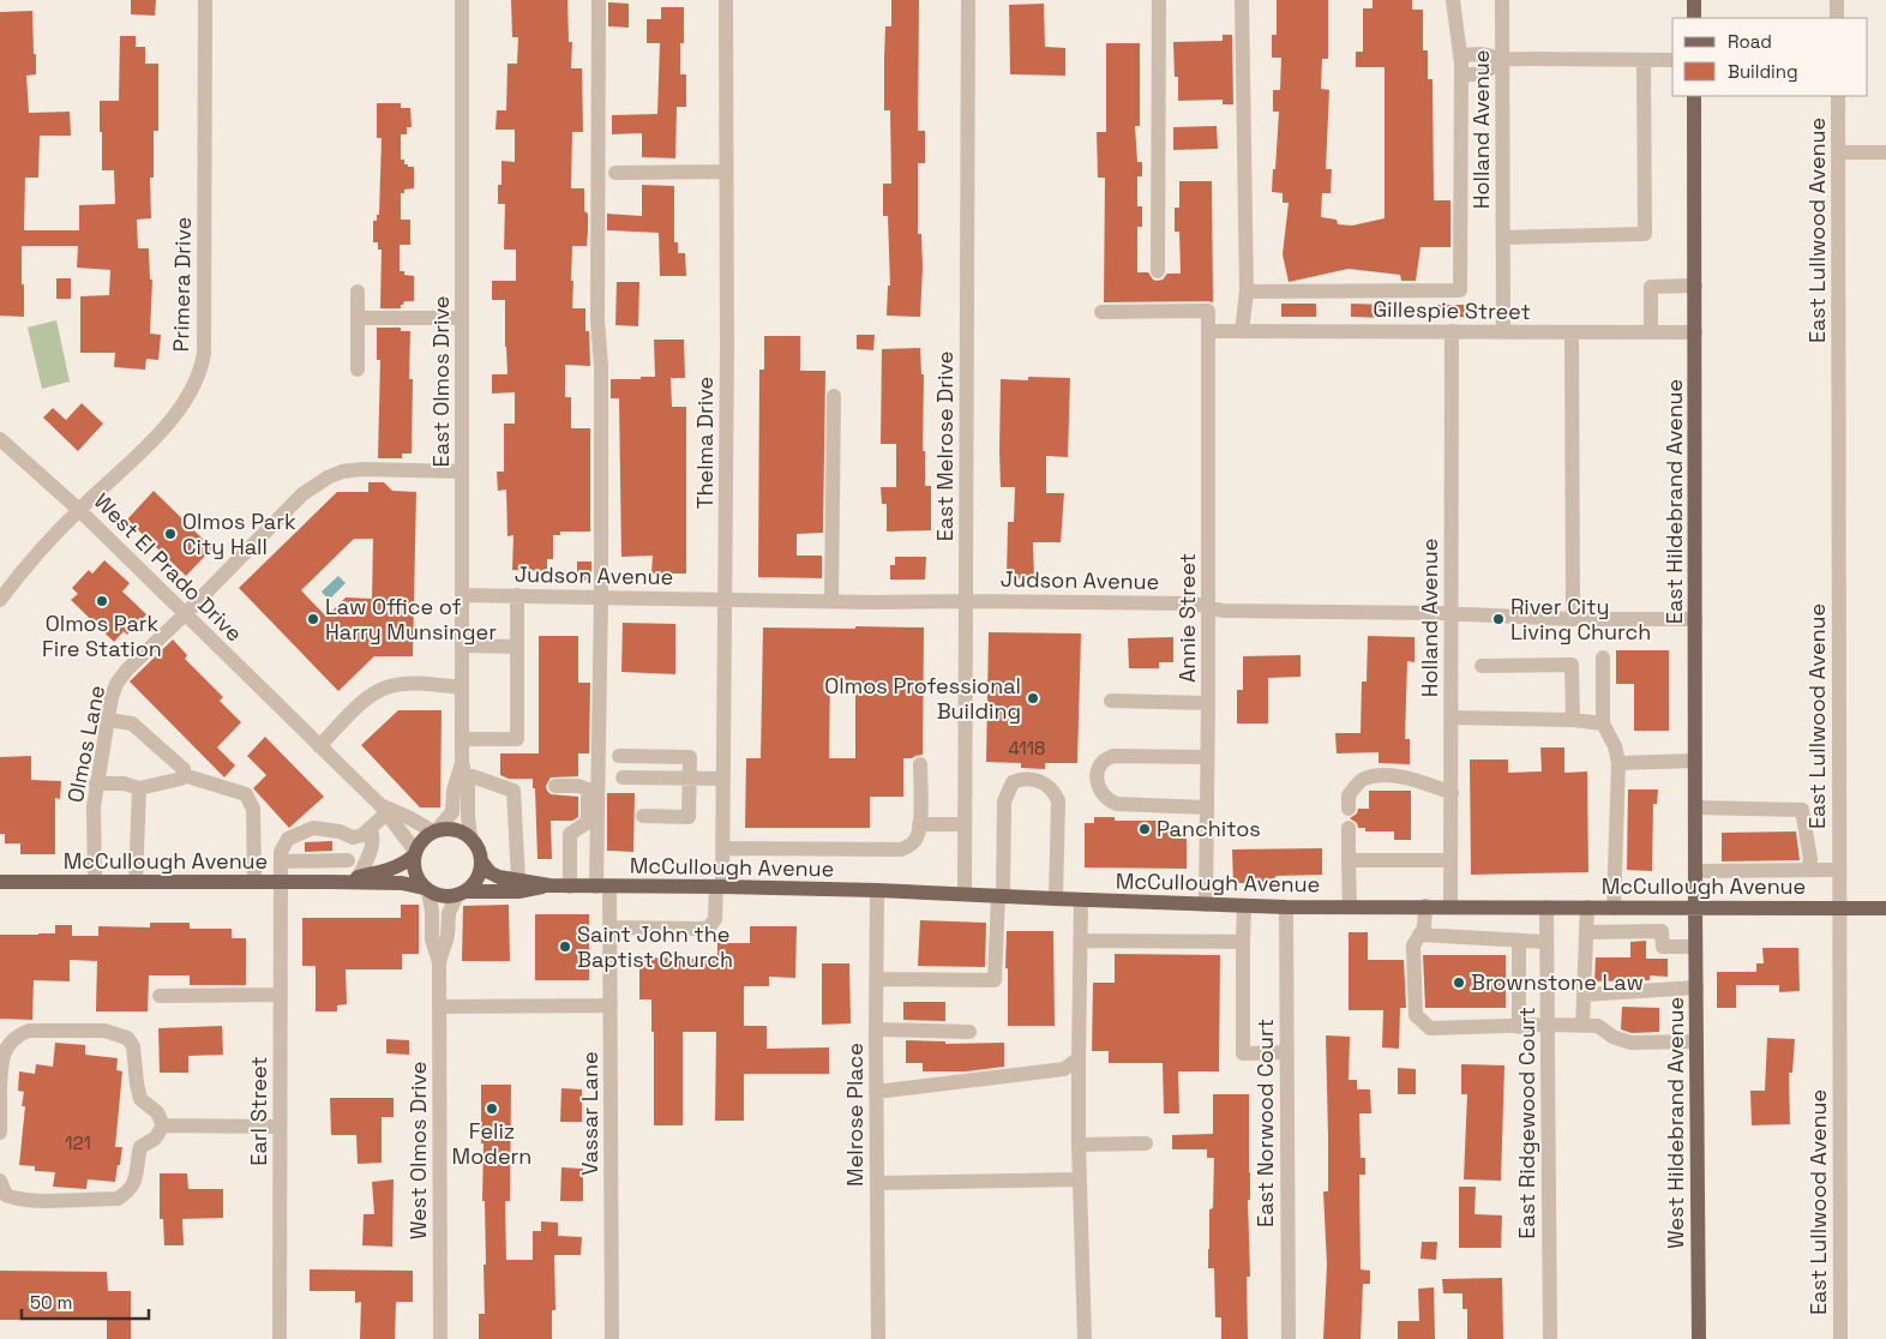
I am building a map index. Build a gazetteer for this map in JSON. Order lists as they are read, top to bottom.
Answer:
{
  "streets": {
    "main road": ["East Hildebrand Avenue", "McCullough Avenue", "West Hildebrand Avenue"],
    "street": [
      "Holland Avenue",
      "East Lullwood Avenue",
      "Primera Drive",
      "Gillespie Street",
      "East Olmos Drive",
      "Thelma Drive",
      "East Melrose Drive",
      "West El Prado Drive",
      "Judson Avenue",
      "Annie Street",
      "Olmos Lane",
      "Earl Street",
      "Vassar Lane",
      "Melrose Place",
      "East Norwood Court",
      "East Ridgewood Court",
      "West Olmos Drive"
    ]
  },
  "crossings": [
    ["Holland Avenue", "Gillespie Street"],
    ["Holland Avenue", "Judson Avenue"],
    ["Holland Avenue", "McCullough Avenue"],
    ["East Lullwood Avenue", "McCullough Avenue"],
    ["Primera Drive", "West El Prado Drive"],
    ["Gillespie Street", "East Hildebrand Avenue"],
    ["Gillespie Street", "Annie Street"],
    ["East Olmos Drive", "West El Prado Drive"],
    ["East Olmos Drive", "Judson Avenue"],
    ["East Olmos Drive", "Olmos Lane"],
    ["East Olmos Drive", "McCullough Avenue"],
    ["East Olmos Drive", "West Olmos Drive"],
    ["Thelma Drive", "Judson Avenue"],
    ["Thelma Drive", "McCullough Avenue"],
    ["Thelma Drive", "Vassar Lane"],
    ["East Melrose Drive", "Judson Avenue"],
    ["East Melrose Drive", "McCullough Avenue"],
    ["East Hildebrand Avenue", "Judson Avenue"],
    ["East Hildebrand Avenue", "McCullough Avenue"],
    ["East Hildebrand Avenue", "West Hildebrand Avenue"],
    ["West El Prado Drive", "Olmos Lane"],
    ["West El Prado Drive", "McCullough Avenue"],
    ["West El Prado Drive", "West Olmos Drive"],
    ["Judson Avenue", "Annie Street"],
    ["Annie Street", "McCullough Avenue"],
    ["Olmos Lane", "McCullough Avenue"],
    ["McCullough Avenue", "Earl Street"],
    ["McCullough Avenue", "Vassar Lane"],
    ["McCullough Avenue", "Melrose Place"],
    ["McCullough Avenue", "East Norwood Court"],
    ["McCullough Avenue", "East Ridgewood Court"],
    ["McCullough Avenue", "West Hildebrand Avenue"],
    ["McCullough Avenue", "West Olmos Drive"]
  ],
  "places": [
    "Olmos Park City Hall",
    "Olmos Park Fire Station",
    "Law Office of Harry Munsinger",
    "River City Living Church",
    "Olmos Professional Building",
    "Panchitos",
    "Saint John the Baptist Church",
    "Brownstone Law",
    "Feliz Modern"
  ],
  "house_numbers": ["4118", "121"],
  "legend": ["Road", "Building"],
  "scale_bar": "50 m"
}
